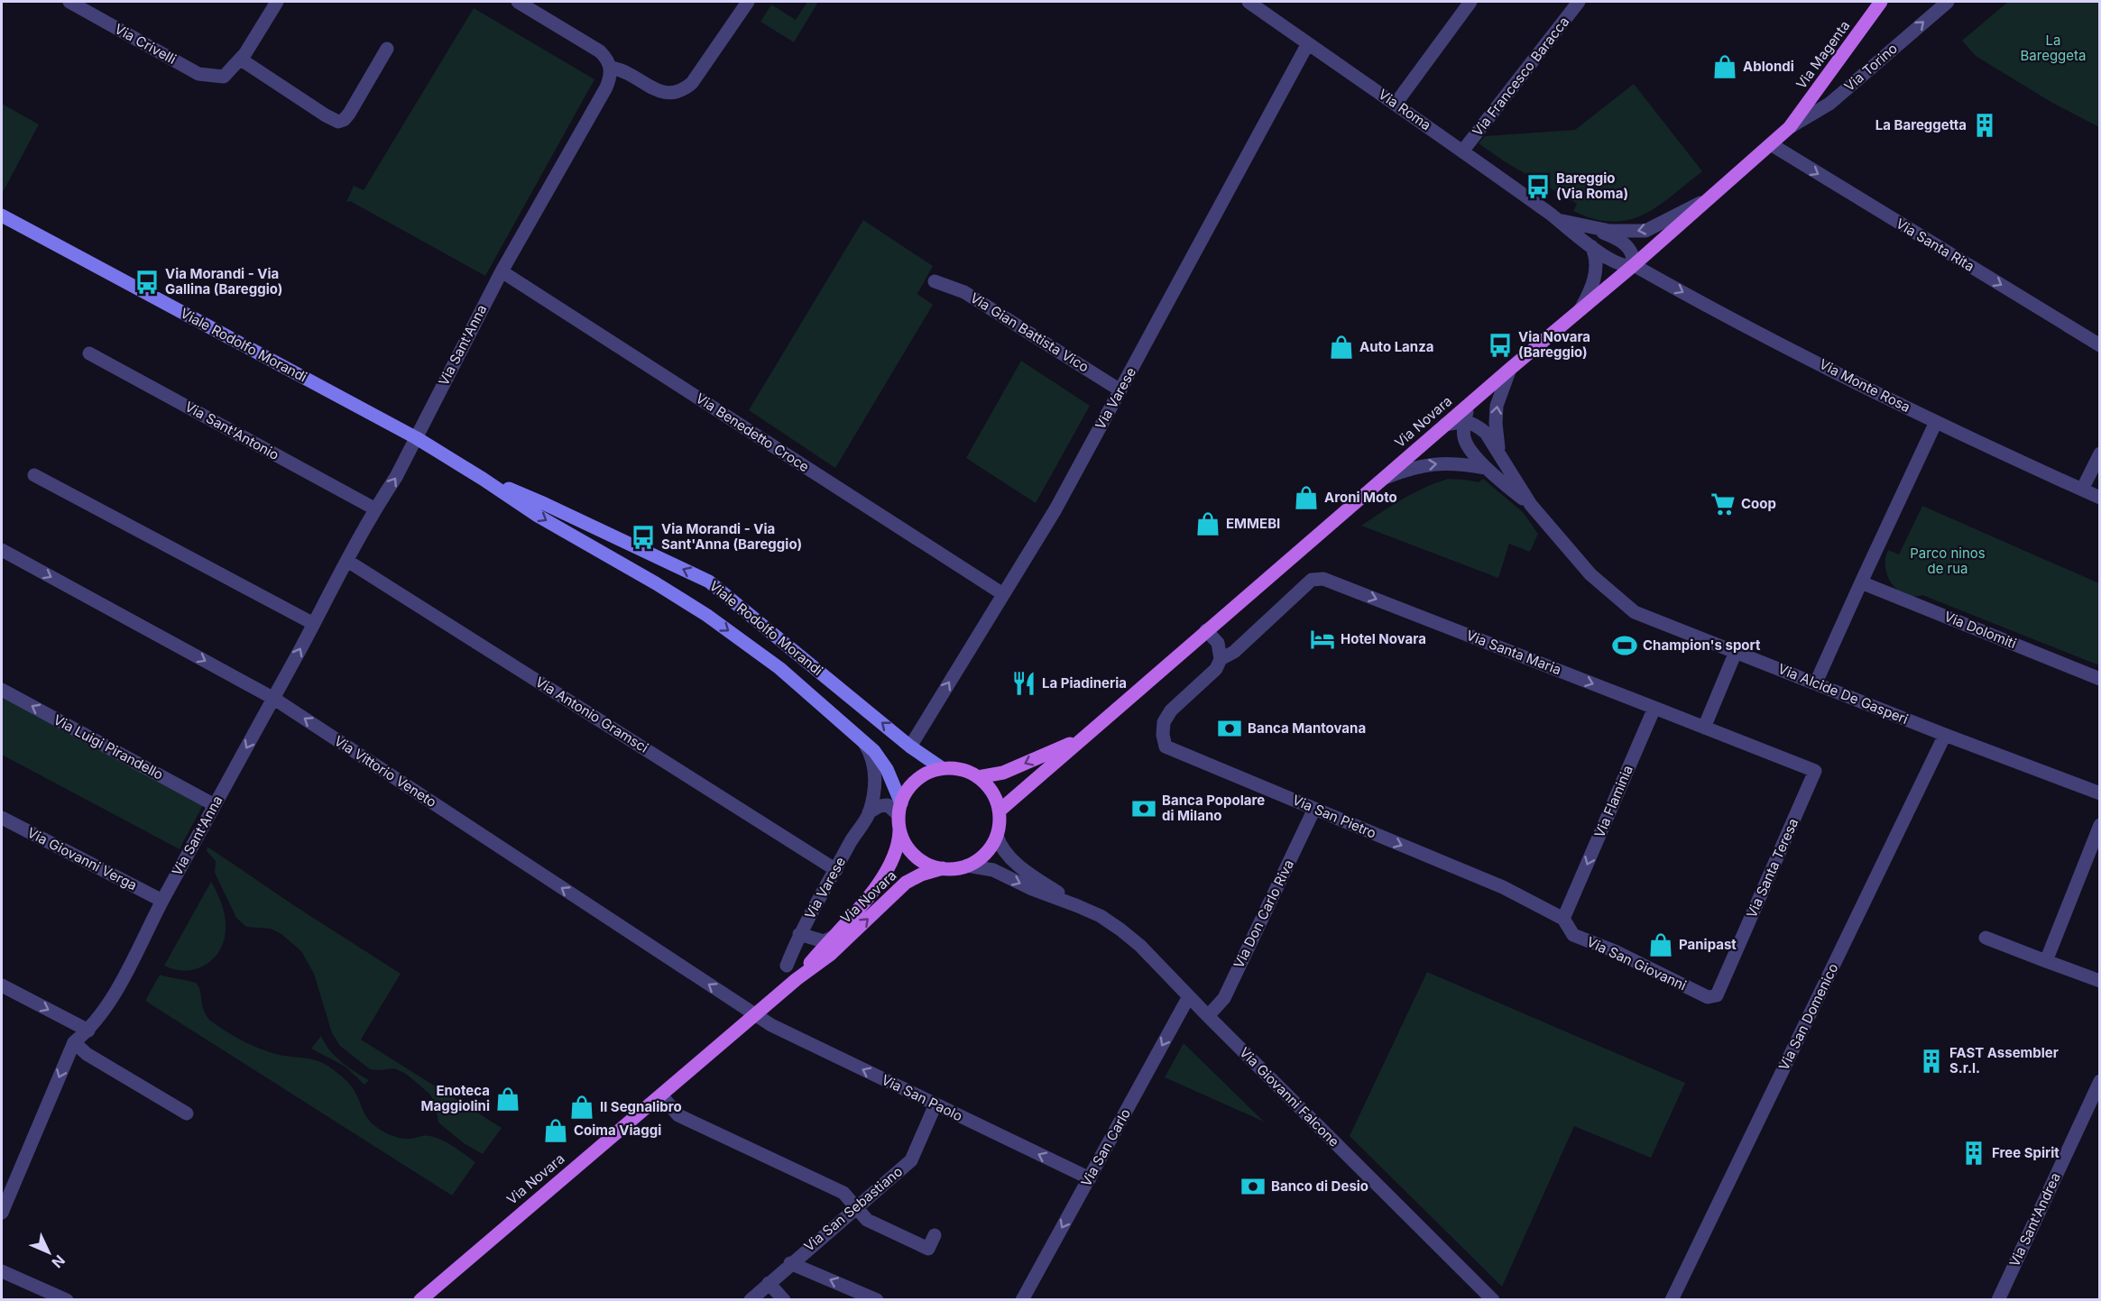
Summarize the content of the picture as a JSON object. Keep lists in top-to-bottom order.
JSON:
{
  "streets": {
    "main road": ["Via Magenta", "Via Novara"],
    "street": [
      "Via Crivelli",
      "Via Torino",
      "Via Francesco Baracca",
      "Via Roma",
      "Via Santa Rita",
      "Via Gian Battista Vico",
      "Viale Rodolfo Morandi",
      "Via Sant'Anna",
      "Via Monte Rosa",
      "Via Varese",
      "Via Sant'Antonio",
      "Via Benedetto Croce",
      "Via Dolomiti",
      "Via Santa Maria",
      "Via Alcide De Gasperi",
      "Via Antonio Gramsci",
      "Via Luigi Pirandello",
      "Via Vittorio Veneto",
      "Via Flaminia",
      "Via San Pietro",
      "Via Giovanni Verga",
      "Via Santa Teresa",
      "Via Don Carlo Riva",
      "Via San Giovanni",
      "Via San Domenico",
      "Via Giovanni Falcone",
      "Via San Paolo",
      "Via San Carlo",
      "Via San Sebastiano",
      "Via Sant'Andrea"
    ]
  },
  "crossings": [
    ["Via Magenta", "Via Torino"],
    ["Via Magenta", "Via Novara"],
    ["Via Torino", "Via Novara"],
    ["Via Francesco Baracca", "Via Roma"],
    ["Via Roma", "Via Monte Rosa"],
    ["Via Roma", "Via Varese"],
    ["Via Santa Rita", "Via Novara"],
    ["Via Gian Battista Vico", "Via Varese"],
    ["Viale Rodolfo Morandi", "Via Sant'Anna"],
    ["Viale Rodolfo Morandi", "Via Varese"],
    ["Viale Rodolfo Morandi", "Via Novara"],
    ["Viale Rodolfo Morandi", "Via Giovanni Falcone"],
    ["Via Sant'Anna", "Via Sant'Antonio"],
    ["Via Sant'Anna", "Via Benedetto Croce"],
    ["Via Sant'Anna", "Via Antonio Gramsci"],
    ["Via Sant'Anna", "Via Luigi Pirandello"],
    ["Via Sant'Anna", "Via Vittorio Veneto"],
    ["Via Sant'Anna", "Via Giovanni Verga"],
    ["Via Monte Rosa", "Via Novara"],
    ["Via Varese", "Via Benedetto Croce"],
    ["Via Varese", "Via Antonio Gramsci"],
    ["Via Novara", "Via Alcide De Gasperi"],
    ["Via Novara", "Via Vittorio Veneto"],
    ["Via Novara", "Via Giovanni Falcone"],
    ["Via Novara", "Via San Paolo"],
    ["Via Santa Maria", "Via Flaminia"],
    ["Via Santa Maria", "Via San Pietro"],
    ["Via Santa Maria", "Via Santa Teresa"],
    ["Via Alcide De Gasperi", "Via San Domenico"],
    ["Via Vittorio Veneto", "Via San Paolo"],
    ["Via Flaminia", "Via San Pietro"],
    ["Via Flaminia", "Via San Giovanni"],
    ["Via San Pietro", "Via Don Carlo Riva"],
    ["Via San Pietro", "Via San Giovanni"],
    ["Via Santa Teresa", "Via San Giovanni"],
    ["Via Don Carlo Riva", "Via Giovanni Falcone"],
    ["Via Giovanni Falcone", "Via San Carlo"],
    ["Via San Paolo", "Via San Carlo"],
    ["Via San Paolo", "Via San Sebastiano"]
  ],
  "one_way": [
    "Via Torino",
    "Via Santa Rita",
    "Via Monte Rosa",
    "Via Santa Maria",
    "Via Luigi Pirandello",
    "Via Flaminia",
    "Via San Pietro",
    "Via San Carlo"
  ],
  "parks": ["La Bareggeta", "Parco ninos de rua"],
  "places": {
    "shop": [
      "Ablondi",
      "Auto Lanza",
      "Aroni Moto",
      "EMMEBI",
      "Panipast",
      "Enoteca Maggiolini",
      "Il Segnalibro",
      "Coima Viaggi"
    ],
    "building": ["La Bareggetta", "FAST Assembler S.r.l.", "Free Spirit"],
    "bus stop": [
      "Bareggio (Via Roma)",
      "Via Morandi - Via Gallina (Bareggio)",
      "Via Novara (Bareggio)",
      "Via Morandi - Via Sant'Anna (Bareggio)"
    ],
    "supermarket": ["Coop"],
    "hotel": ["Hotel Novara"],
    "sports": ["Champion's sport"],
    "restaurant": ["La Piadineria"],
    "bank": ["Banca Mantovana", "Banca Popolare di Milano", "Banco di Desio"]
  },
  "north": "bottom right"
}
